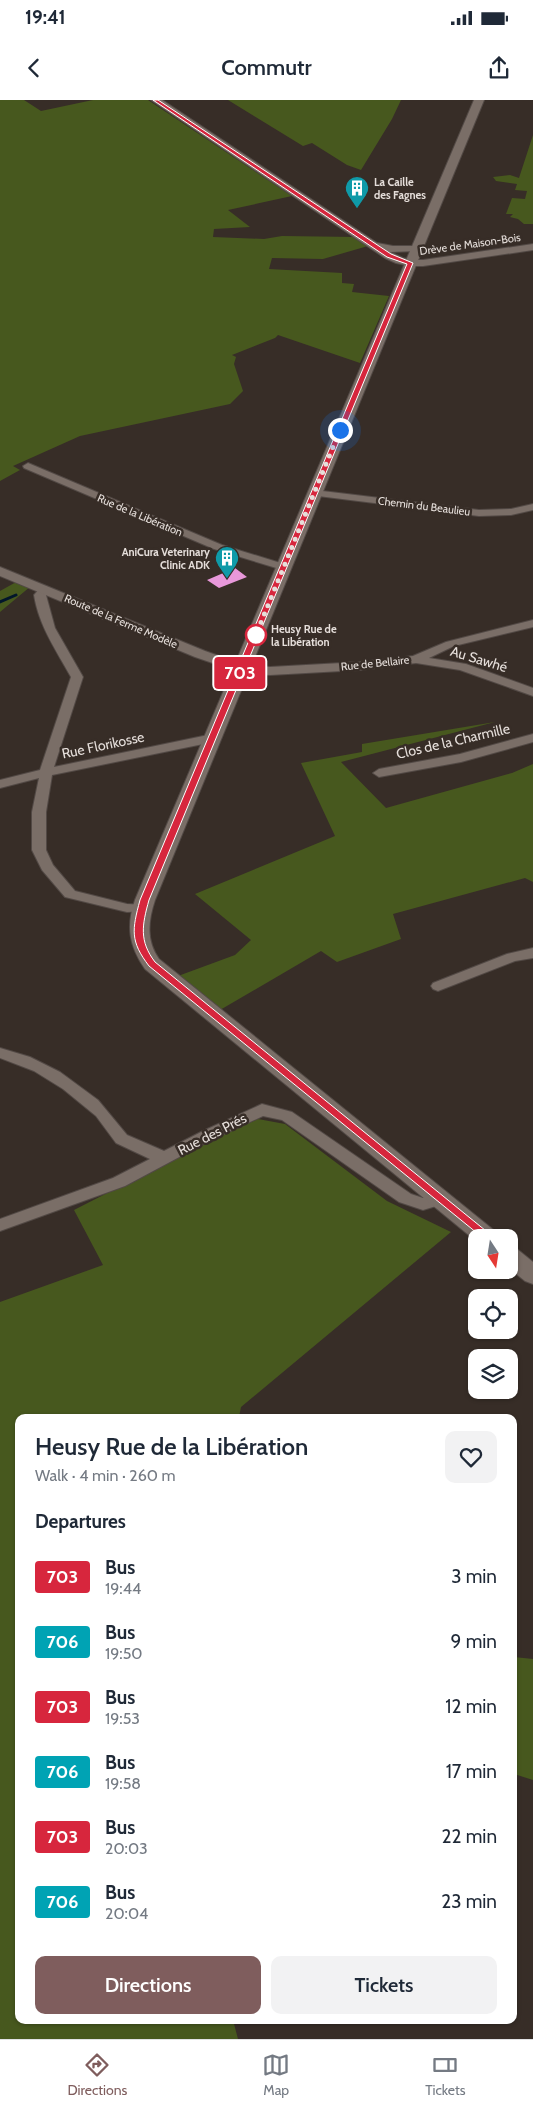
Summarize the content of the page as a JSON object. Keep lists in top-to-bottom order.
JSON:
{
  "streets": {
    "street": [
      "Drève de Maison-Bois",
      "Chemin du Beaulieu",
      "Rue de la Libération",
      "Route de la Ferme Modèle",
      "Au Sawhé",
      "Rue de Bellaire",
      "Clos de la Charmille",
      "Rue Florikosse",
      "Rue des Prés"
    ]
  },
  "crossings": [
    ["Route de la Ferme Modèle", "Rue de Bellaire"],
    ["Au Sawhé", "Rue de Bellaire"]
  ],
  "places": {
    "building": ["La Caille des Fagnes", "AniCura Veterinary Clinic ADK"],
    "other": ["Heusy Rue de la Libération"]
  },
  "lines": ["bus line 703"],
  "north": "bottom",
  "page": {
    "status": "19:41",
    "header": "Commutr",
    "on_map": "703",
    "heading": [
      ["Heusy Rue de la Libération", "Walk · 4 min · 260 m"],
      "Departures"
    ],
    "list": [
      {
        "mark": "703",
        "name": "Bus",
        "note": "19:44",
        "value": "3 min"
      },
      {
        "mark": "706",
        "name": "Bus",
        "note": "19:50",
        "value": "9 min"
      },
      {
        "mark": "703",
        "name": "Bus",
        "note": "19:53",
        "value": "12 min"
      },
      {
        "mark": "706",
        "name": "Bus",
        "note": "19:58",
        "value": "17 min"
      },
      {
        "mark": "703",
        "name": "Bus",
        "note": "20:03",
        "value": "22 min"
      },
      {
        "mark": "706",
        "name": "Bus",
        "note": "20:04",
        "value": "23 min"
      }
    ],
    "buttons": ["Directions", "Tickets"],
    "tabs": ["Directions", "Map", "Tickets"]
  }
}
